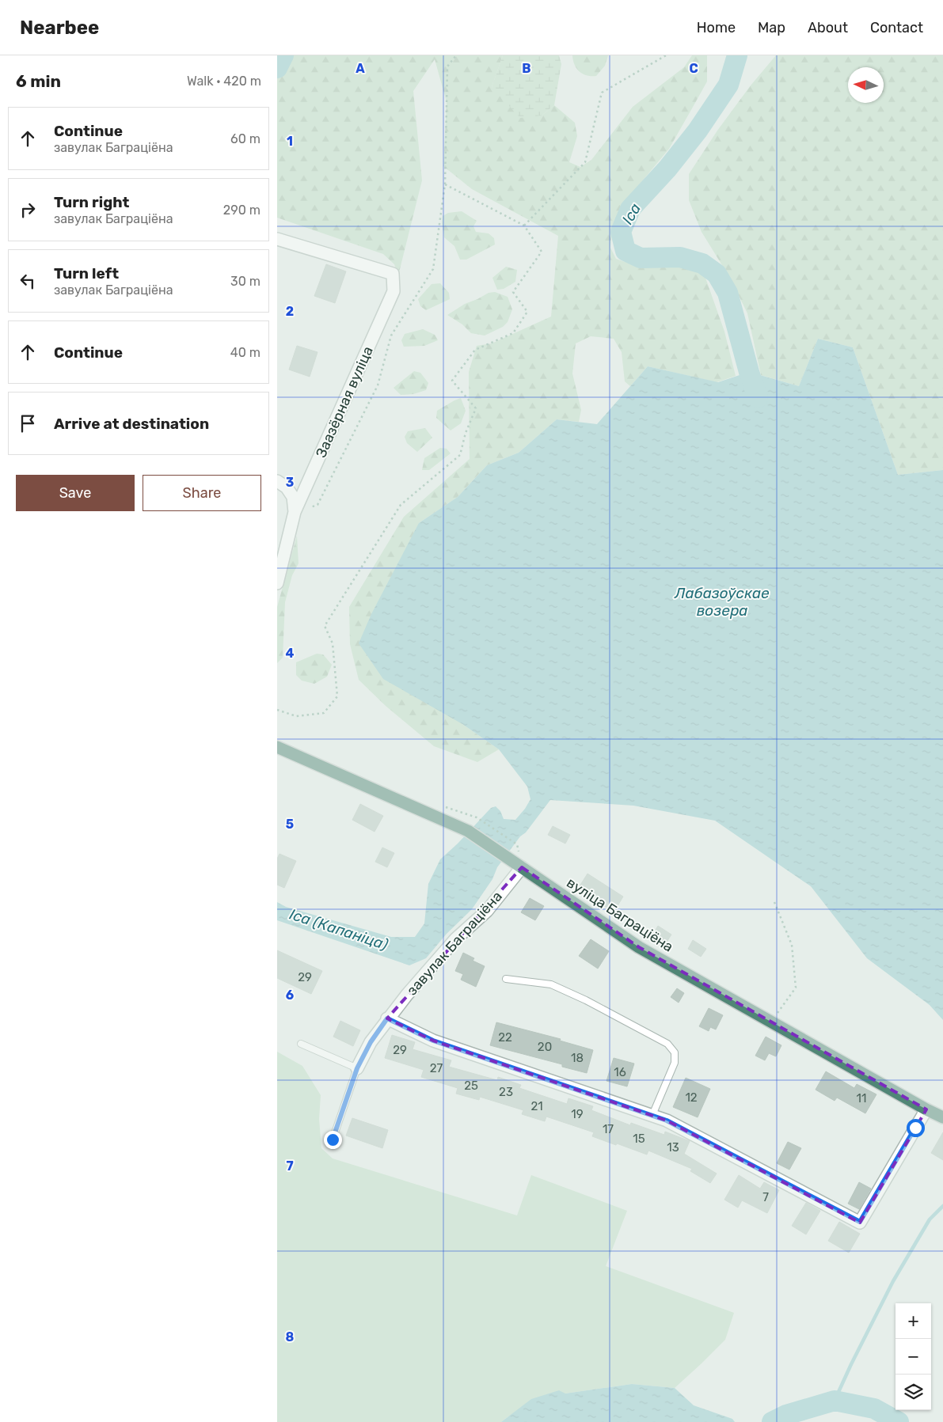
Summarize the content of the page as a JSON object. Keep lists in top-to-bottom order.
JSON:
{
  "streets": {
    "highway": ["вуліца Баграціёна"],
    "street": ["Заазёрная вуліца", "завулак Баграціёна"]
  },
  "crossings": [
    ["вуліца Баграціёна", "завулак Баграціёна"]
  ],
  "water": ["Іса", "Лабазоўскае возера", "Іса (Капаніца)"],
  "house_numbers": [
    "29",
    "22",
    "20",
    "29",
    "18",
    "27",
    "16",
    "25",
    "23",
    "12",
    "11",
    "21",
    "19",
    "17",
    "15",
    "13",
    "7"
  ],
  "north": "left",
  "page": {
    "header": "Nearbee",
    "nav": [
      "Home",
      "Map",
      "About",
      "Contact"
    ],
    "heading": ["6 min", "Walk · 420 m"],
    "list": [
      ["Continue", "завулак Баграціёна", "60 m"],
      ["Turn right", "завулак Баграціёна", "290 m"],
      ["Turn left", "завулак Баграціёна", "30 m"],
      ["Continue", "40 m"],
      "Arrive at destination"
    ],
    "buttons": ["Save", "Share"],
    "map_buttons": ["+", "−"]
  },
  "grid": {
    "columns": ["A", "B", "C"],
    "rows": [
      "1",
      "2",
      "3",
      "4",
      "5",
      "6",
      "7",
      "8"
    ]
  }
}
